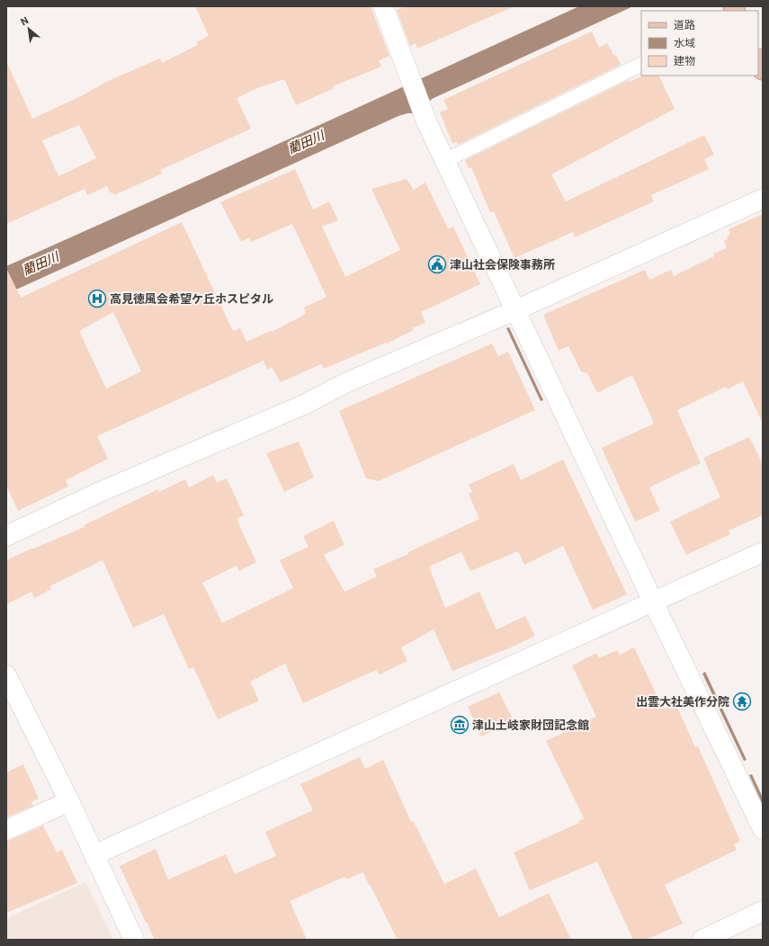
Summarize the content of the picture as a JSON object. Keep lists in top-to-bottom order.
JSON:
{
  "water": ["藺田川"],
  "places": {
    "public building": ["津山社会保険事務所"],
    "hospital": ["高見徳風会希望ケ丘ホスピタル"],
    "temple": ["出雲大社美作分院"],
    "museum": ["津山土岐家財団記念館"]
  },
  "legend": ["道路", "水域", "建物"],
  "north": "top left"
}
